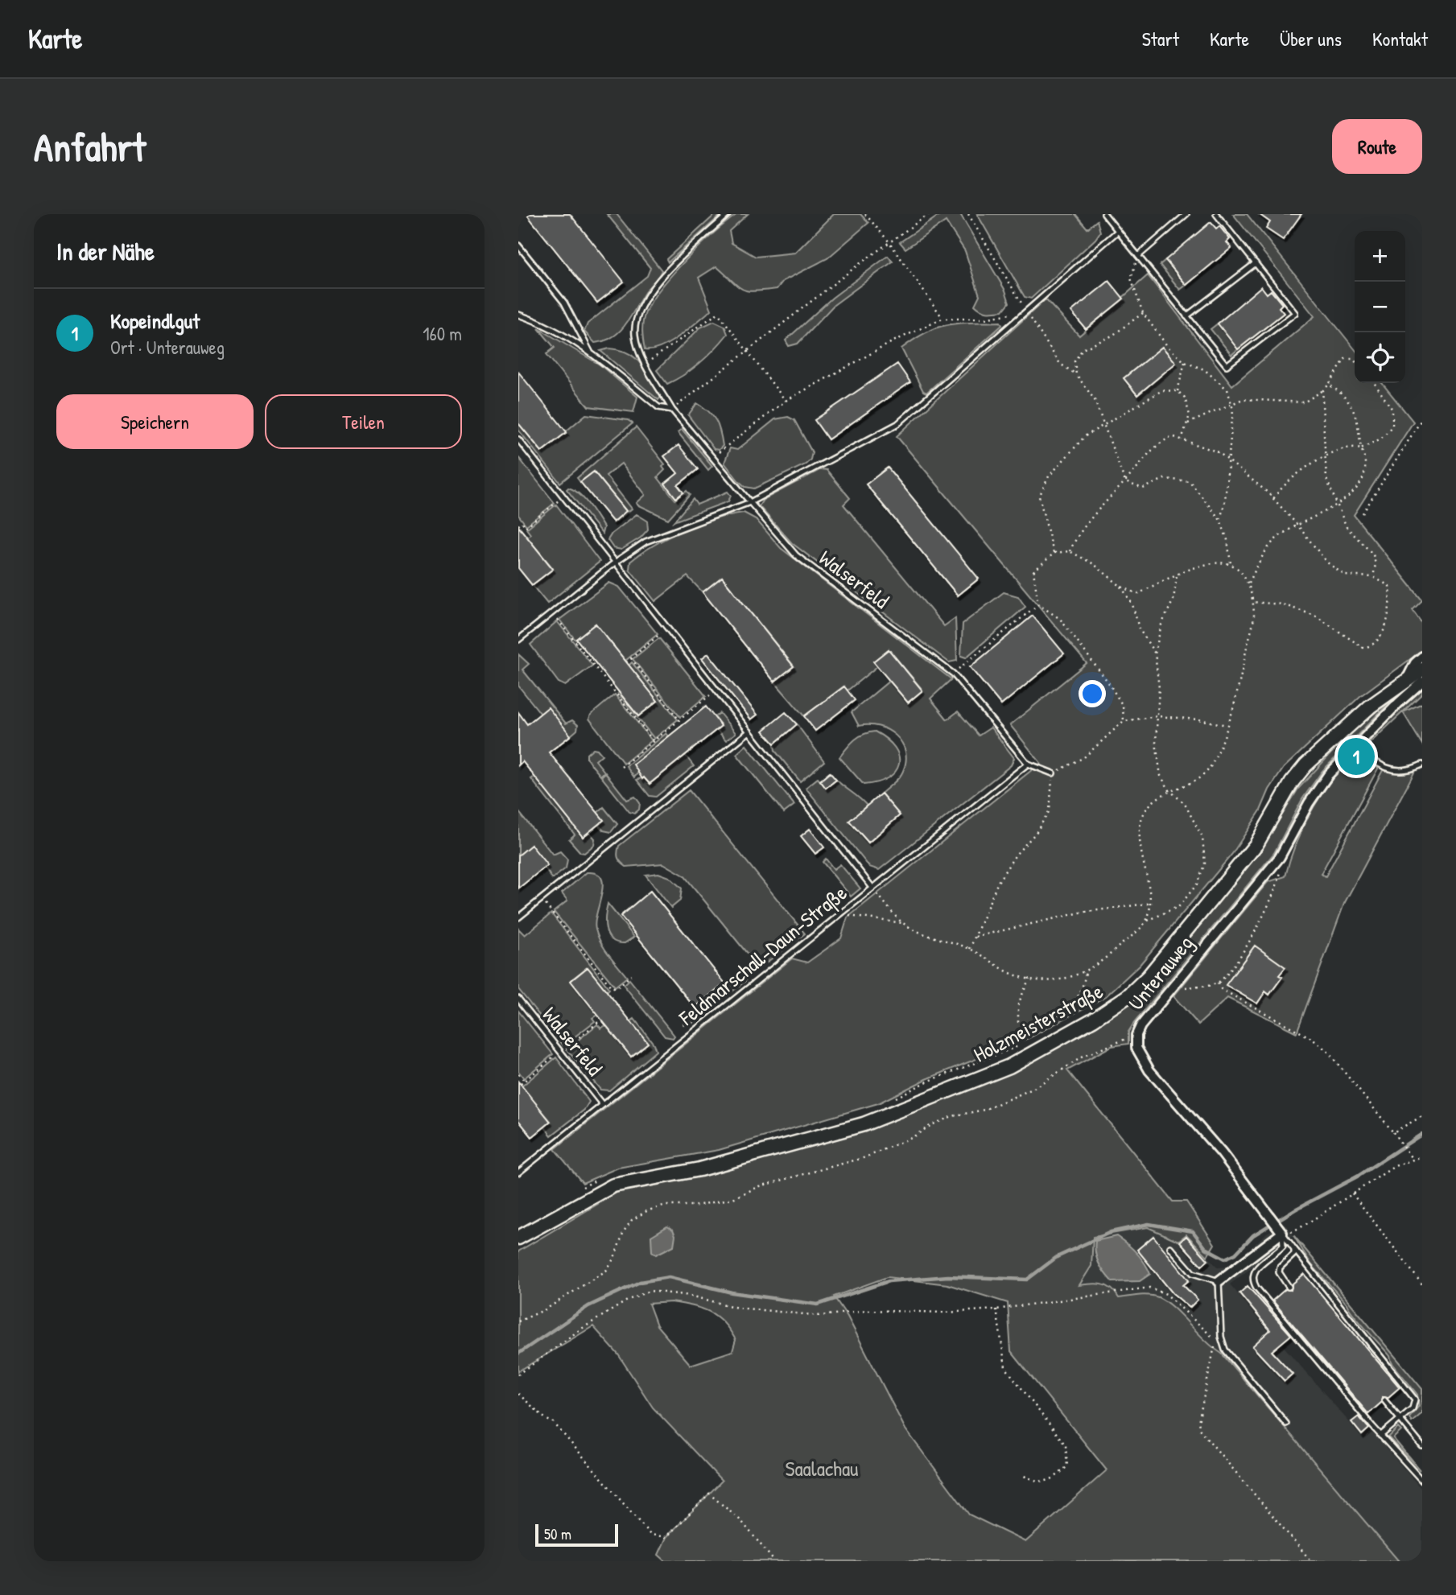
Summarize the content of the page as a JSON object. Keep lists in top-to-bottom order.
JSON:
{
  "streets": {
    "street": ["Unterauweg", "Holzmeisterstraße"],
    "lane": ["Walserfeld", "Feldmarschall-Daun-Straße"]
  },
  "crossings": [
    ["Walserfeld", "Feldmarschall-Daun-Straße"]
  ],
  "parks": ["Saalachau"],
  "scale_bar": "50 m",
  "page": {
    "header": "Karte",
    "nav": [
      "Start",
      "Karte",
      "Über uns",
      "Kontakt"
    ],
    "buttons": [
      "Route",
      ["Speichern", "Teilen"]
    ],
    "title": "Anfahrt",
    "heading": "In der Nähe",
    "map_buttons": ["+", "−"],
    "list": [
      {
        "mark": "1",
        "name": "Kopeindlgut",
        "note": "Ort · Unterauweg",
        "value": "160 m"
      }
    ],
    "pins": "1",
    "scale": "50 m"
  }
}
